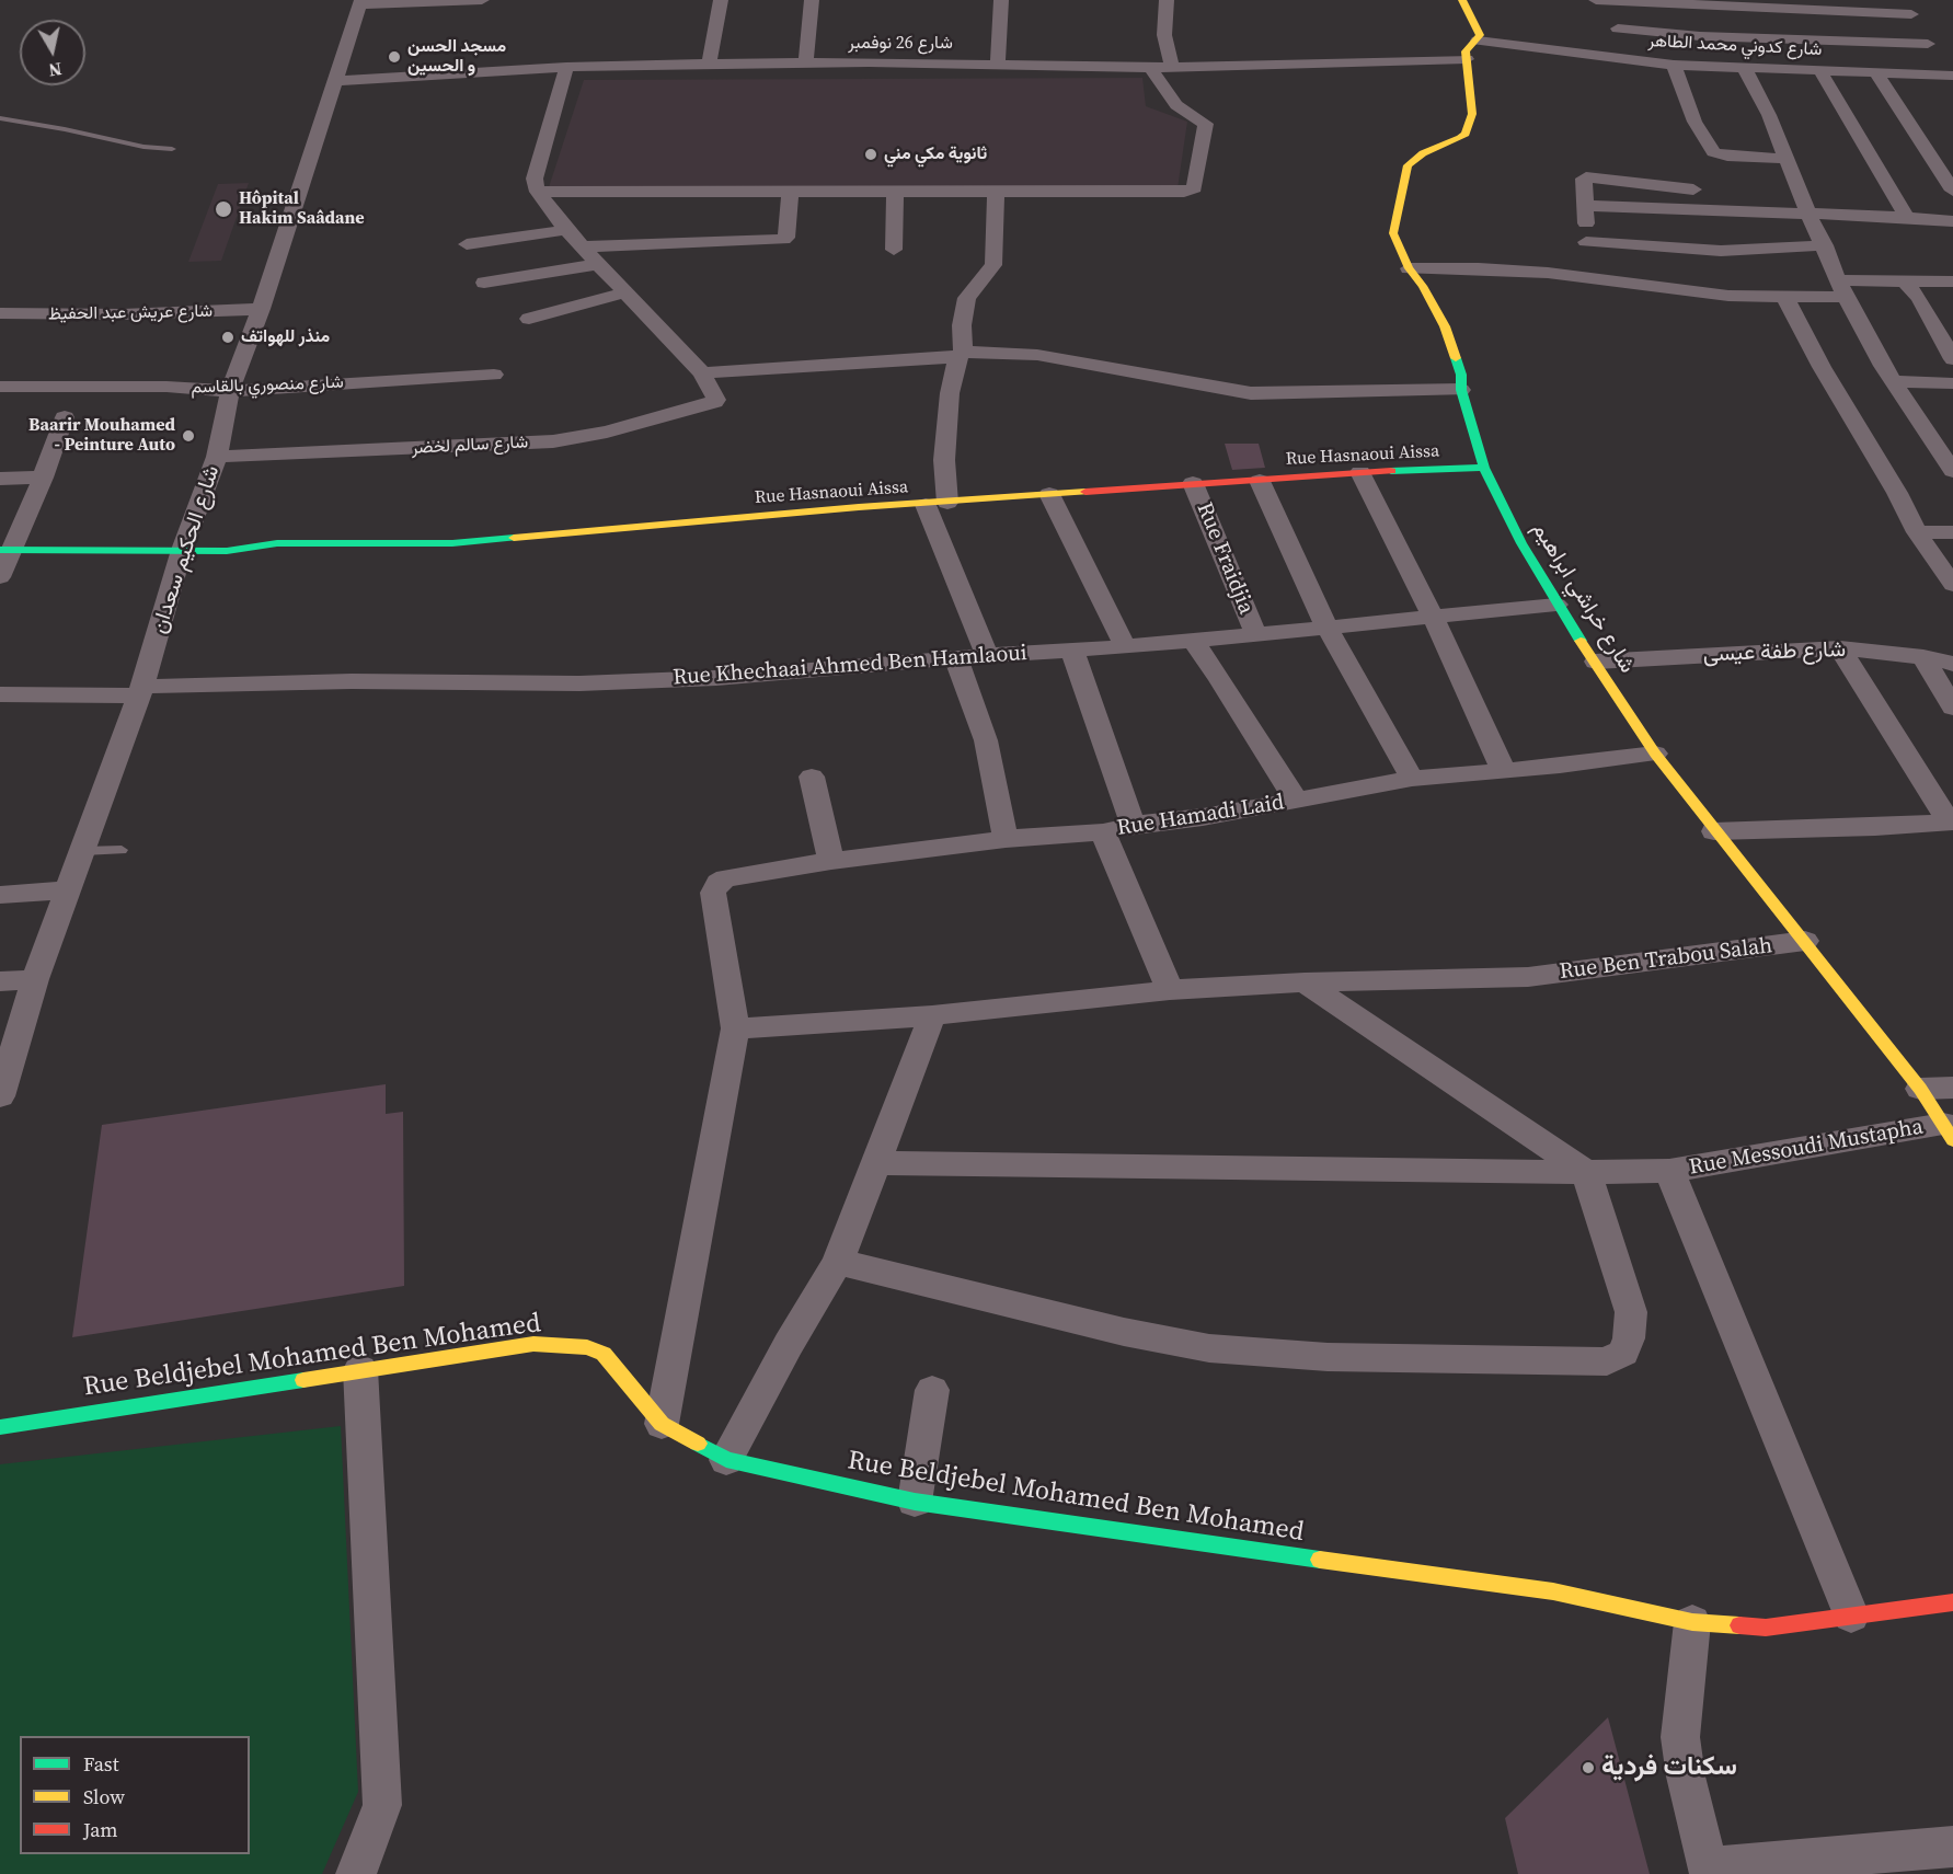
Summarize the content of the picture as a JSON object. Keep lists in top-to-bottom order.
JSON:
{
  "streets": {
    "street": [
      "شارع 26 نوفمبر",
      "شارع كدوني محمد الطاهر",
      "شارع عريش عبد الحفيظ",
      "شارع منصوري بالقاسم",
      "شارع سالم لخضر",
      "Rue Hasnaoui Aissa",
      "شارع الحكيم سعدان",
      "Rue Fraidjia",
      "شارع خراشي ابراهيم",
      "شارع طفة عيسى",
      "Rue Khechaai Ahmed Ben Hamlaoui",
      "Rue Hamadi Laid",
      "Rue Ben Trabou Salah",
      "Rue Messoudi Mustapha",
      "Rue Beldjebel Mohamed Ben Mohamed"
    ]
  },
  "crossings": [
    ["شارع 26 نوفمبر", "شارع الحكيم سعدان"],
    ["شارع 26 نوفمبر", "شارع خراشي ابراهيم"],
    ["شارع عريش عبد الحفيظ", "شارع الحكيم سعدان"],
    ["شارع منصوري بالقاسم", "شارع الحكيم سعدان"],
    ["شارع سالم لخضر", "شارع الحكيم سعدان"],
    ["Rue Hasnaoui Aissa", "شارع الحكيم سعدان"],
    ["Rue Hasnaoui Aissa", "Rue Fraidjia"],
    ["Rue Hasnaoui Aissa", "شارع خراشي ابراهيم"],
    ["شارع الحكيم سعدان", "Rue Khechaai Ahmed Ben Hamlaoui"],
    ["Rue Fraidjia", "Rue Khechaai Ahmed Ben Hamlaoui"],
    ["شارع خراشي ابراهيم", "شارع طفة عيسى"],
    ["شارع خراشي ابراهيم", "Rue Khechaai Ahmed Ben Hamlaoui"],
    ["شارع خراشي ابراهيم", "Rue Hamadi Laid"],
    ["شارع خراشي ابراهيم", "Rue Ben Trabou Salah"],
    ["شارع خراشي ابراهيم", "Rue Messoudi Mustapha"],
    ["Rue Hamadi Laid", "Rue Ben Trabou Salah"]
  ],
  "places": [
    "مسجد الحسن و الحسين",
    "ثانوية مكي مني",
    "Hôpital Hakim Saâdane",
    "منذر للهواتف",
    "Baarir Mouhamed - Peinture Auto",
    "سكنات فردية"
  ],
  "legend": ["Fast", "Slow", "Jam"],
  "north": "bottom"
}
